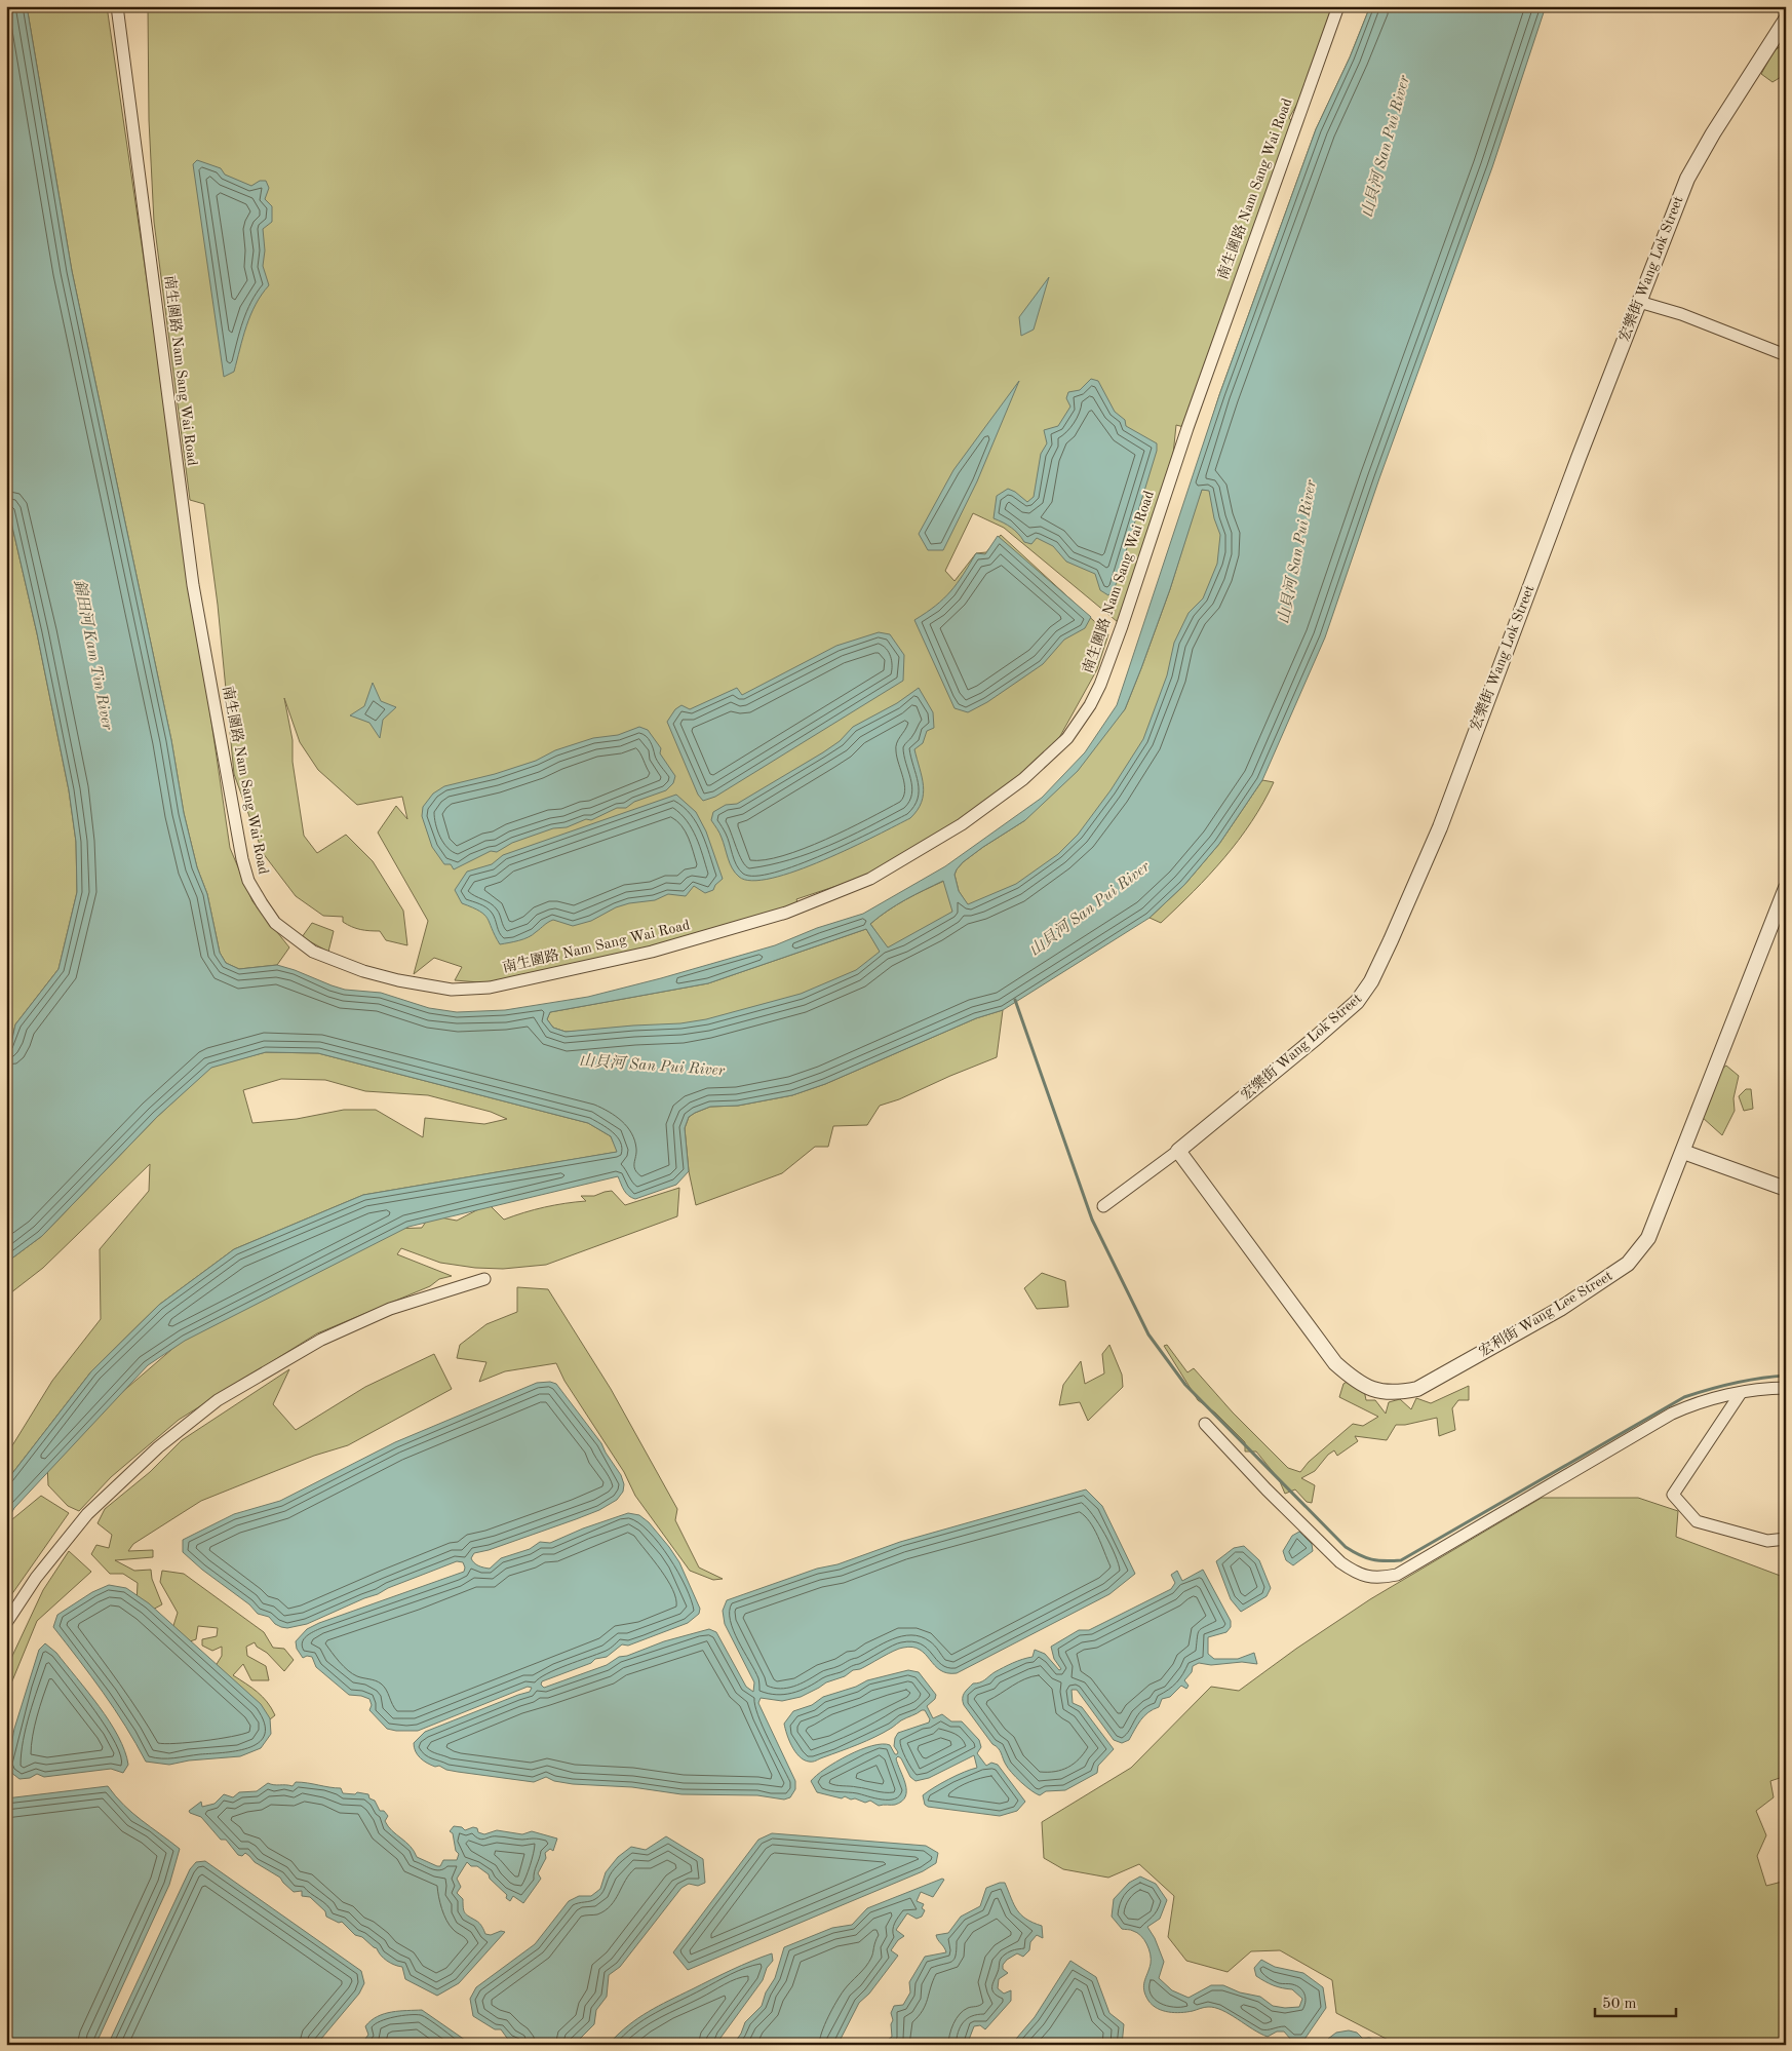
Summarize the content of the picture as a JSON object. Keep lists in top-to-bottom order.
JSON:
{
  "streets": {
    "street": ["南生圍路 Nam Sang Wai Road", "宏樂街 Wang Lok Street", "宏利街 Wang Lee Street"]
  },
  "crossings": [
    ["宏樂街 Wang Lok Street", "宏利街 Wang Lee Street"]
  ],
  "water": ["山貝河 San Pui River", "錦田河 Kam Tin River"],
  "scale_bar": "50 m"
}
